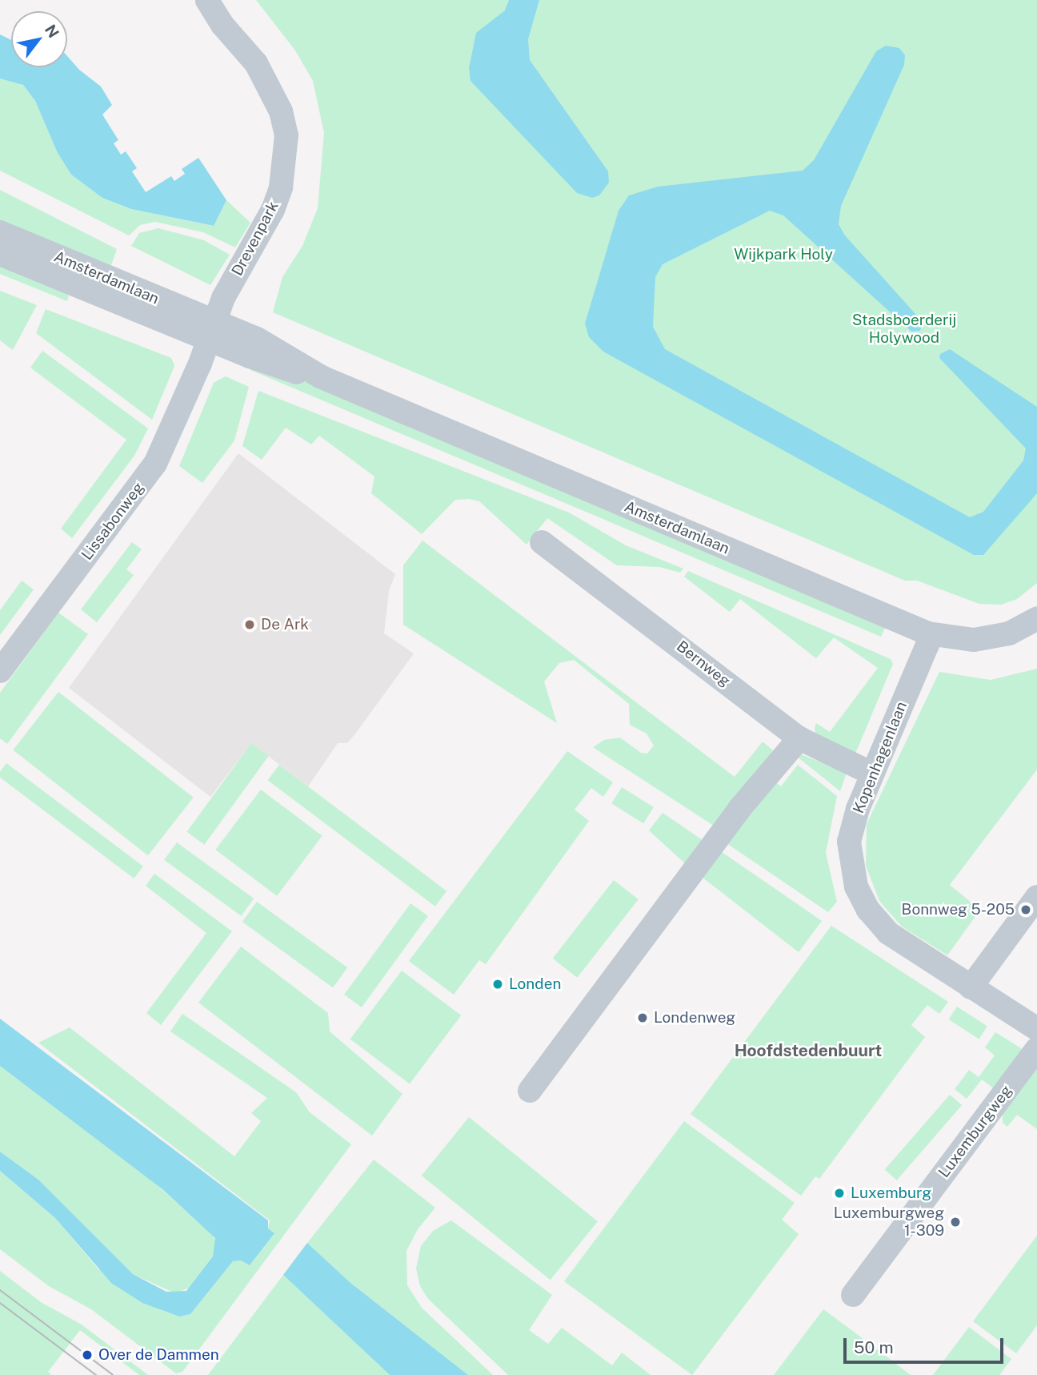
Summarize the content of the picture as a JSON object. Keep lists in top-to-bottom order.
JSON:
{
  "streets": {
    "street": [
      "Drevenpark",
      "Amsterdamlaan",
      "Lissabonweg",
      "Bernweg",
      "Kopenhagenlaan",
      "Luxemburgweg"
    ]
  },
  "crossings": [
    ["Drevenpark", "Amsterdamlaan"],
    ["Drevenpark", "Lissabonweg"],
    ["Amsterdamlaan", "Lissabonweg"],
    ["Amsterdamlaan", "Kopenhagenlaan"],
    ["Bernweg", "Kopenhagenlaan"]
  ],
  "districts": ["Hoofdstedenbuurt"],
  "parks": ["Wijkpark Holy", "Stadsboerderij Holywood"],
  "places": [
    "De Ark",
    "Bonnweg 5-205",
    "Londen",
    "Londenweg",
    "Luxemburg",
    "Luxemburgweg 1-309",
    "Over de Dammen"
  ],
  "scale_bar": "50 m",
  "north": "top right"
}
